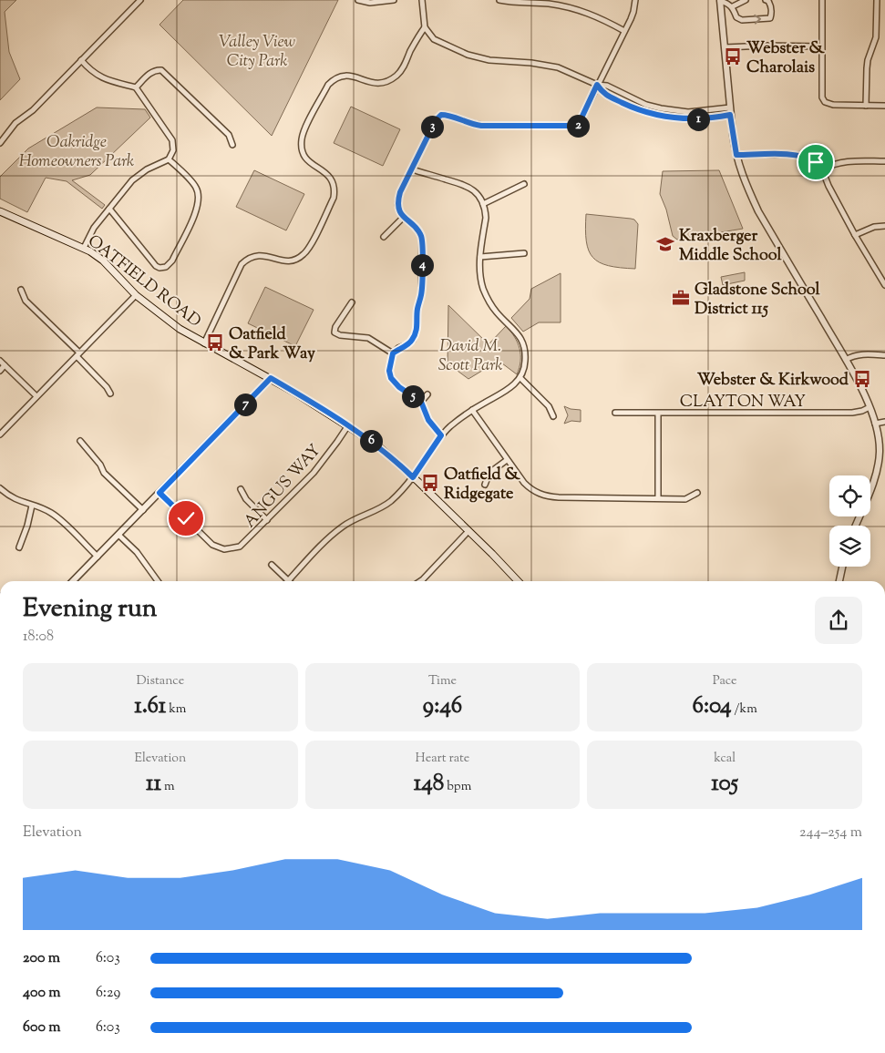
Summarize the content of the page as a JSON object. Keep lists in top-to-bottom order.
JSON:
{
  "streets": {
    "main road": ["OATFIELD ROAD"],
    "street": ["CLAYTON WAY", "ANGUS WAY"]
  },
  "crossings": [
    ["OATFIELD ROAD", "ANGUS WAY"]
  ],
  "parks": ["Valley View City Park", "Oakridge Homeowners Park", "David M. Scott Park"],
  "places": {
    "bus stop": [
      "Webster & Charolais",
      "Oatfield & Park Way",
      "Webster & Kirkwood",
      "Oatfield & Ridgegate"
    ],
    "school or university": ["Kraxberger Middle School"],
    "office": ["Gladstone School District 115"]
  },
  "page": {
    "pins": [
      "1",
      "2",
      "3",
      "4",
      "5",
      "7",
      "6"
    ],
    "heading": ["Evening run", "18:08"],
    "stats": [
      ["Distance", "1.61 km"],
      ["Time", "9:46"],
      ["Pace", "6:04 /km"],
      ["Elevation", "11 m"],
      ["Heart rate", "148 bpm"],
      ["kcal", "105"]
    ],
    "chart": ["Elevation", "244–254 m"],
    "list": [
      {
        "name": "200 m",
        "note": "6:03"
      },
      {
        "name": "400 m",
        "note": "6:29"
      },
      {
        "name": "600 m",
        "note": "6:03"
      }
    ]
  }
}
